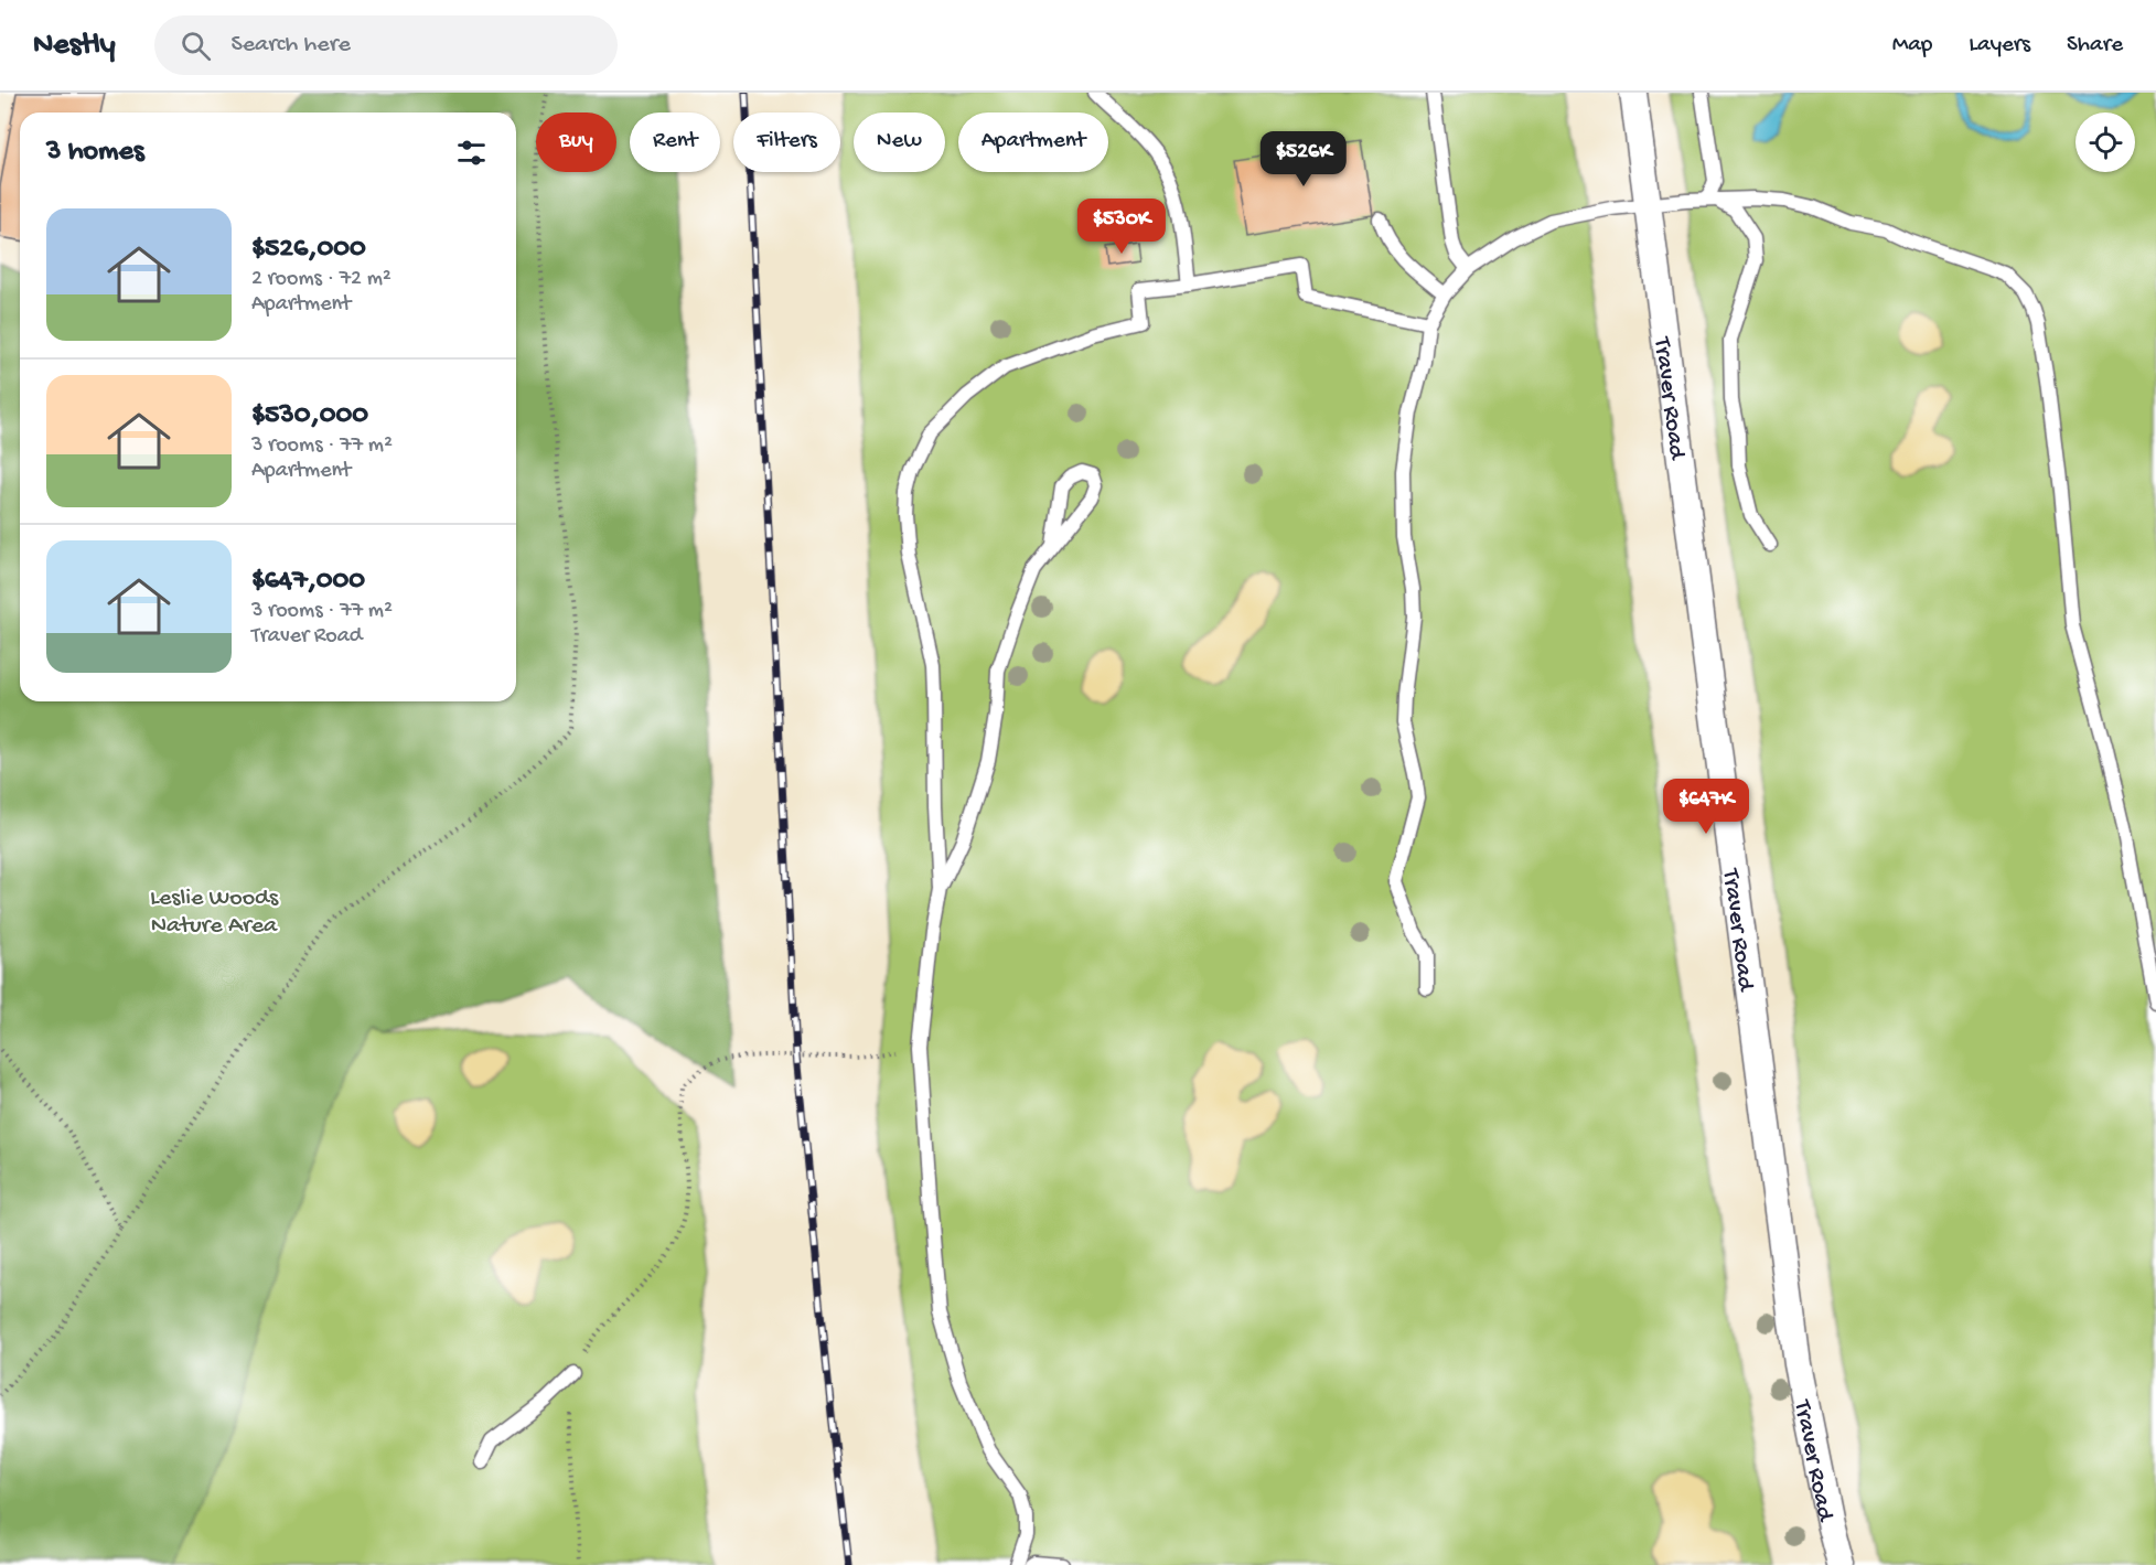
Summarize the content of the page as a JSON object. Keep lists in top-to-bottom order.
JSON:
{
  "streets": {
    "street": ["Traver Road"]
  },
  "parks": ["Leslie Woods Nature Area"],
  "page": {
    "header": "Nestly",
    "search": "Search here",
    "nav": ["Map", "Layers", "Share"],
    "chip": [
      "Buy",
      "Rent",
      "Filters",
      "New",
      "Apartment"
    ],
    "heading": "3 homes",
    "price": ["$526K", "$530K", "$647K"],
    "list": [
      {
        "name": "$526,000",
        "note": "2 rooms · 72 m² · Apartment"
      },
      {
        "name": "$530,000",
        "note": "3 rooms · 77 m² · Apartment"
      },
      {
        "name": "$647,000",
        "note": "3 rooms · 77 m² · Traver Road"
      }
    ]
  }
}
